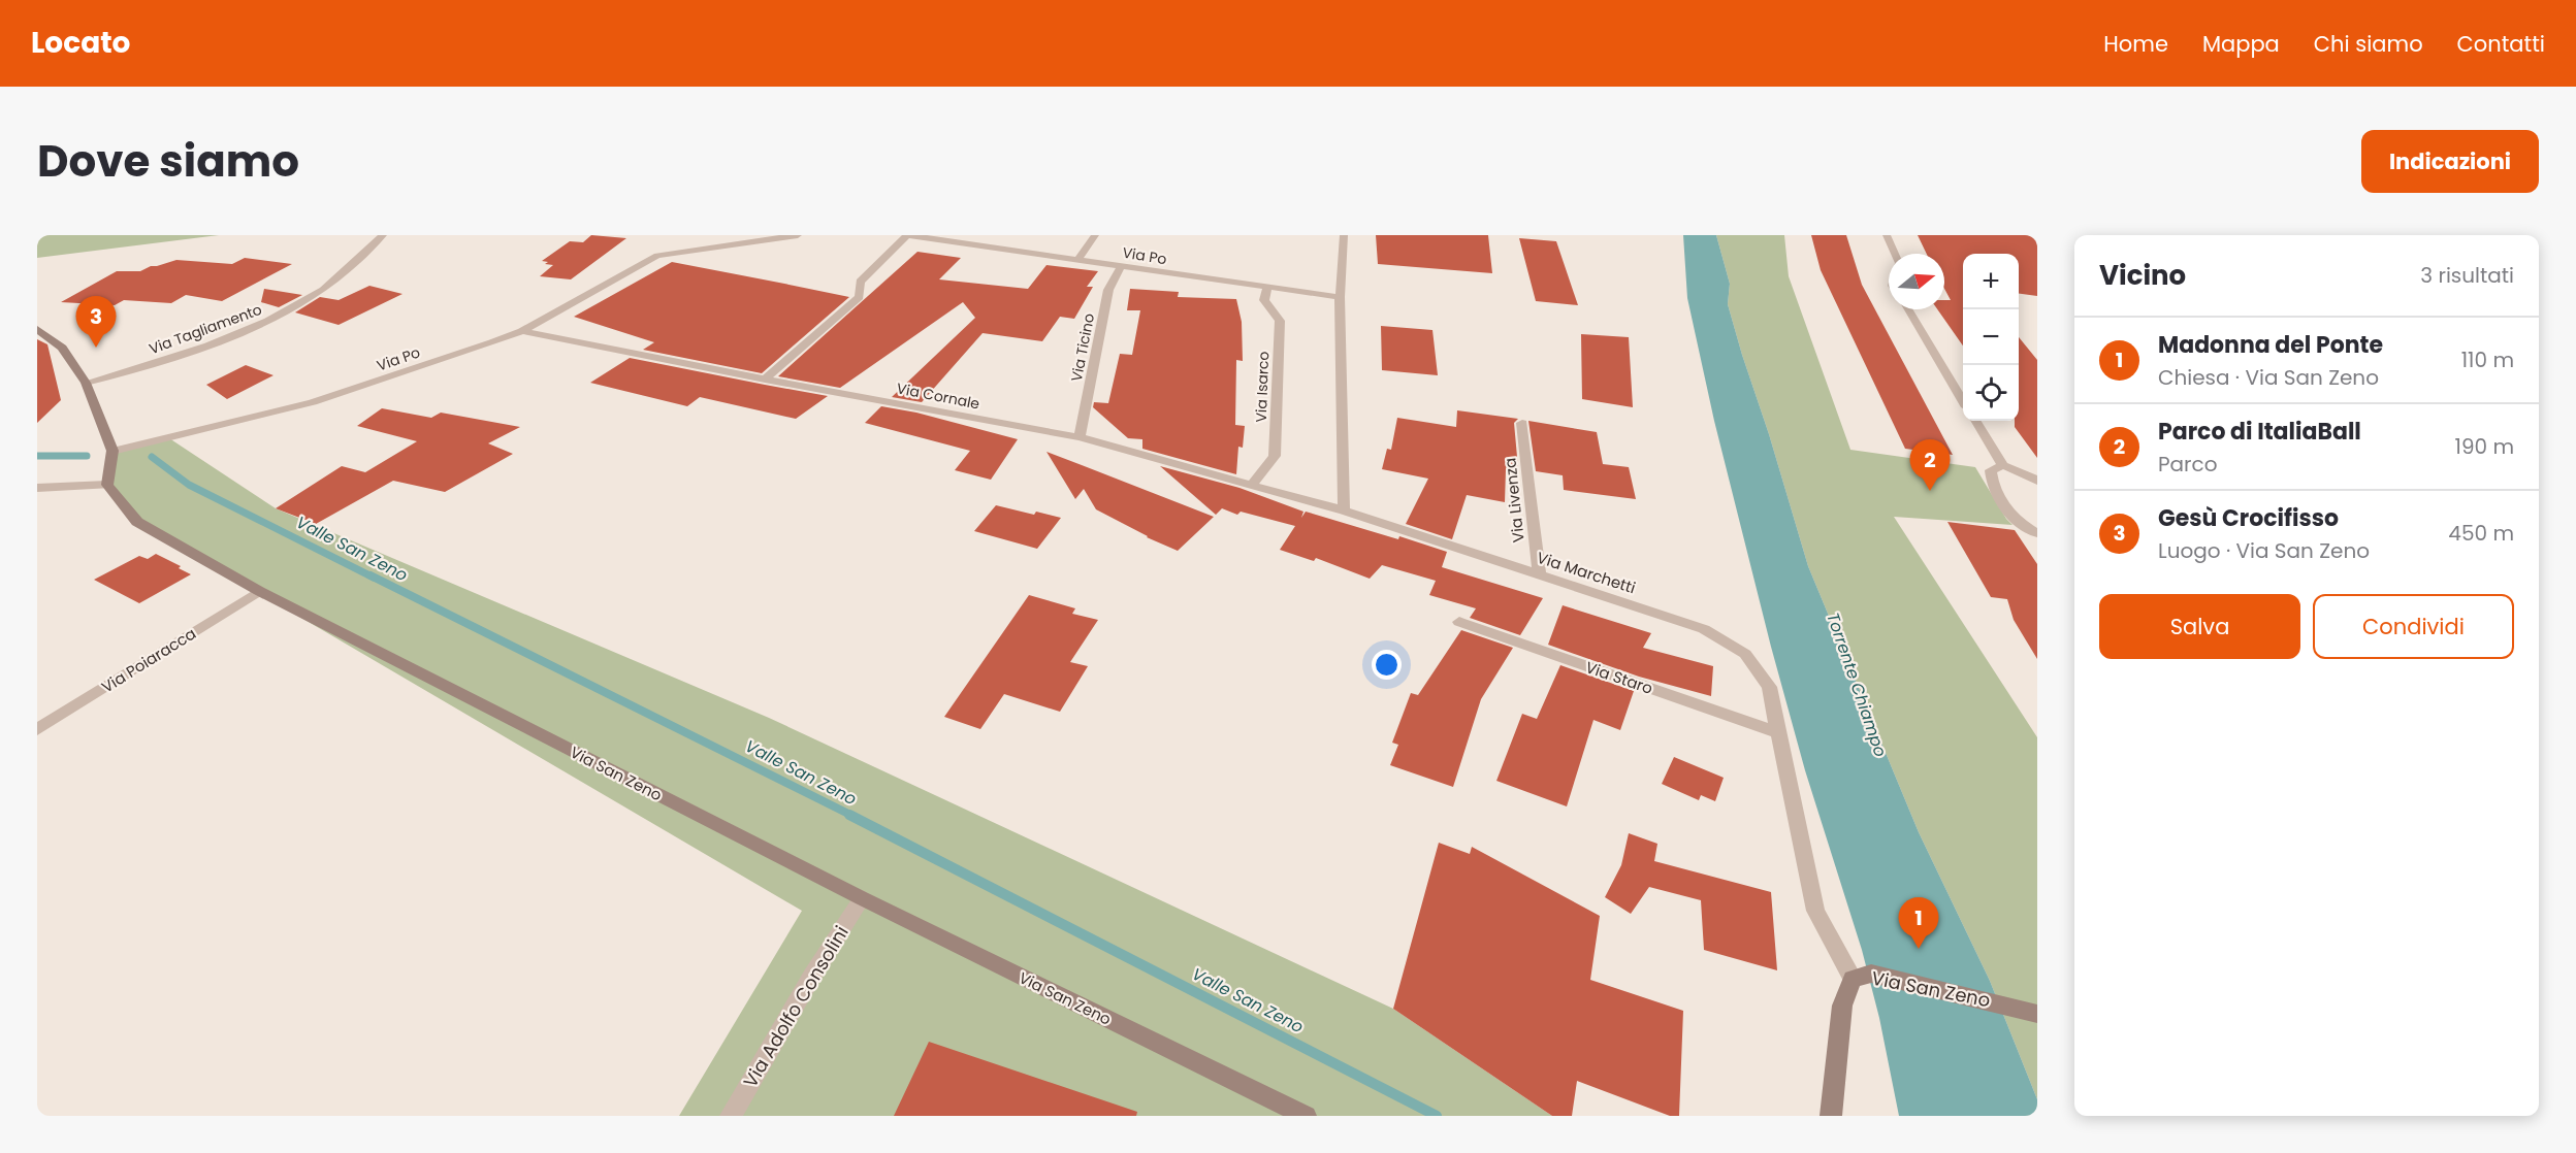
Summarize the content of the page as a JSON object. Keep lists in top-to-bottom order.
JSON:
{
  "streets": {
    "street": [
      "Via Po",
      "Via Tagliamento",
      "Via Ticino",
      "Via Isarco",
      "Via Cornale",
      "Via Livenza",
      "Via Marchetti",
      "Via Poiaracca",
      "Via Staro",
      "Via San Zeno",
      "Via Adolfo Consolini"
    ]
  },
  "crossings": [
    ["Via Po", "Via Ticino"],
    ["Via Po", "Via Isarco"],
    ["Via Po", "Via Cornale"],
    ["Via Ticino", "Via Cornale"],
    ["Via Isarco", "Via Cornale"],
    ["Via Cornale", "Via Marchetti"],
    ["Via Livenza", "Via Marchetti"],
    ["Via Marchetti", "Via Staro"],
    ["Via Marchetti", "Via San Zeno"],
    ["Via Poiaracca", "Via San Zeno"],
    ["Via San Zeno", "Via Adolfo Consolini"]
  ],
  "water": ["Valle San Zeno", "Torrente Chiampo"],
  "north": "right",
  "page": {
    "header": "Locato",
    "nav": [
      "Home",
      "Mappa",
      "Chi siamo",
      "Contatti"
    ],
    "title": "Dove siamo",
    "buttons": [
      "Indicazioni",
      ["Salva", "Condividi"]
    ],
    "heading": ["Vicino", "3 risultati"],
    "map_buttons": ["+", "−"],
    "pins": ["3", "2", "1"],
    "list": [
      {
        "mark": "1",
        "name": "Madonna del Ponte",
        "note": "Chiesa · Via San Zeno",
        "value": "110 m"
      },
      {
        "mark": "2",
        "name": "Parco di ItaliaBall",
        "note": "Parco",
        "value": "190 m"
      },
      {
        "mark": "3",
        "name": "Gesù Crocifisso",
        "note": "Luogo · Via San Zeno",
        "value": "450 m"
      }
    ]
  }
}
